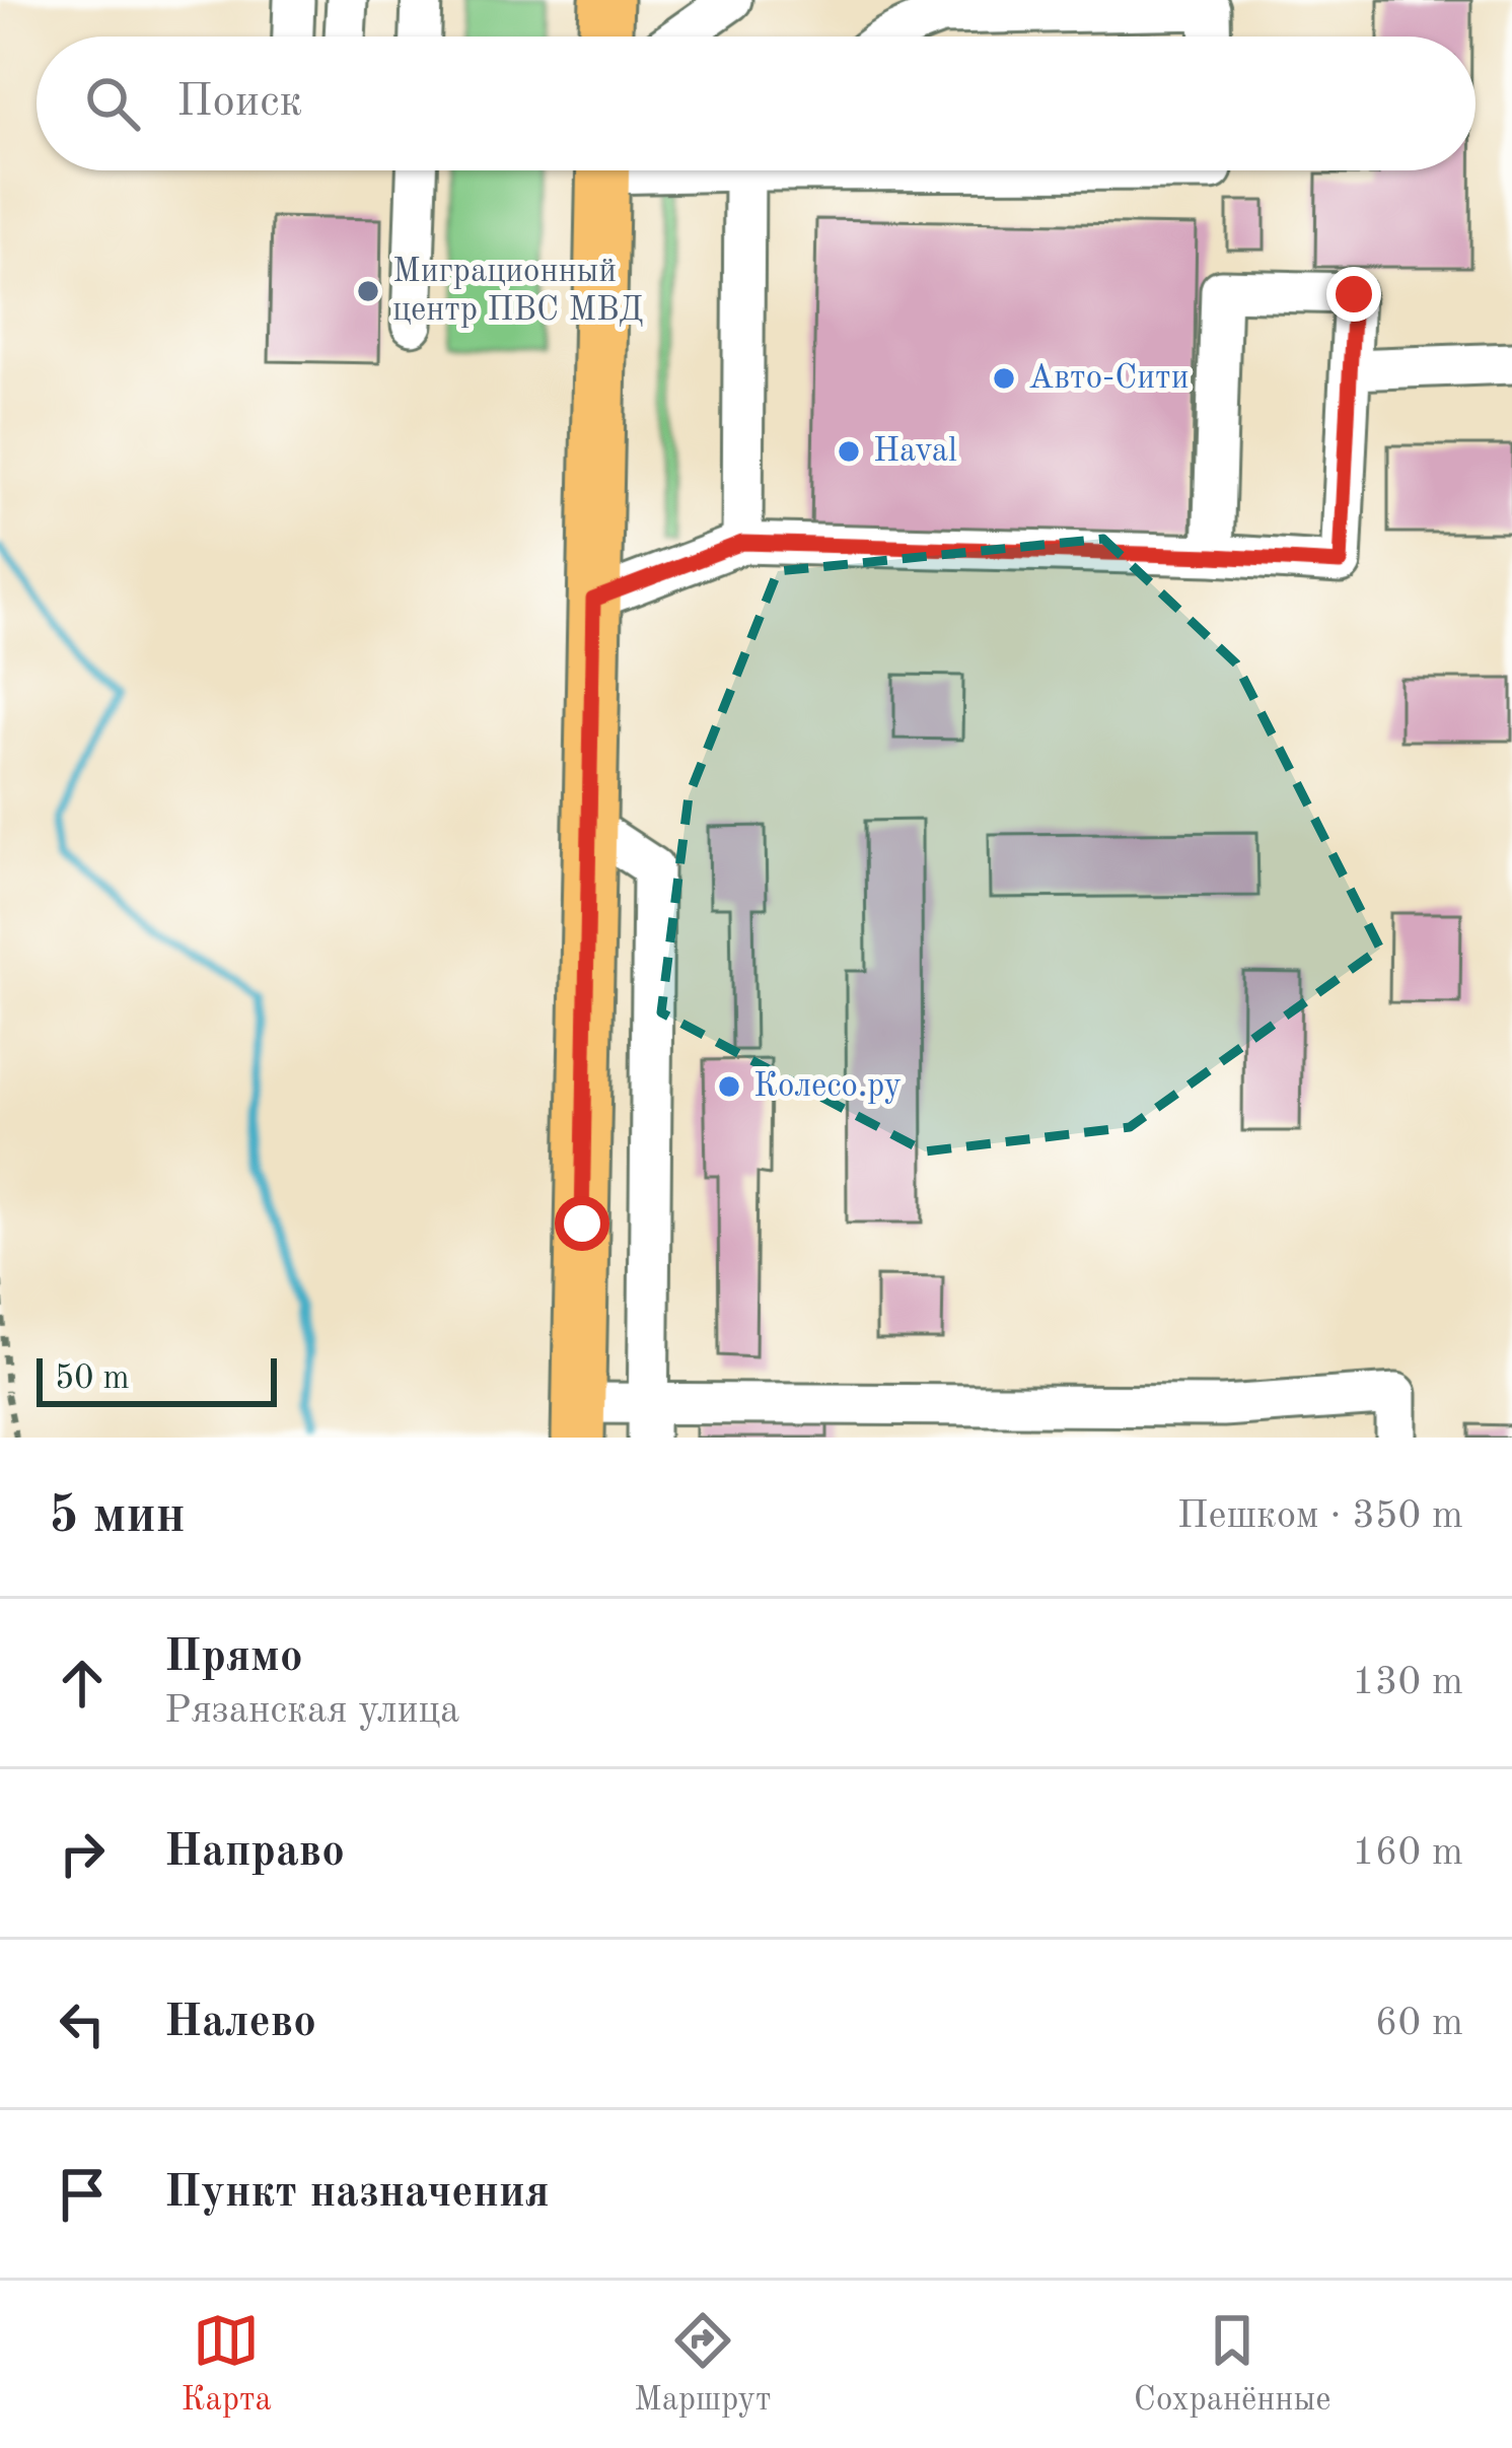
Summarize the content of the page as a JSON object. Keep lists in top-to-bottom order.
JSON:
{
  "places": [
    "Миграционный центр ПВС МВД",
    "Авто-Сити",
    "Haval",
    "Колесо.ру"
  ],
  "scale_bar": "50 m",
  "page": {
    "search": "Поиск",
    "scale": "50 m",
    "heading": ["5 мин", "Пешком · 350 m"],
    "list": [
      ["Прямо", "Рязанская улица", "130 m"],
      ["Направо", "160 m"],
      ["Налево", "60 m"],
      "Пункт назначения"
    ],
    "nav": ["Карта", "Маршрут", "Сохранённые"]
  }
}
